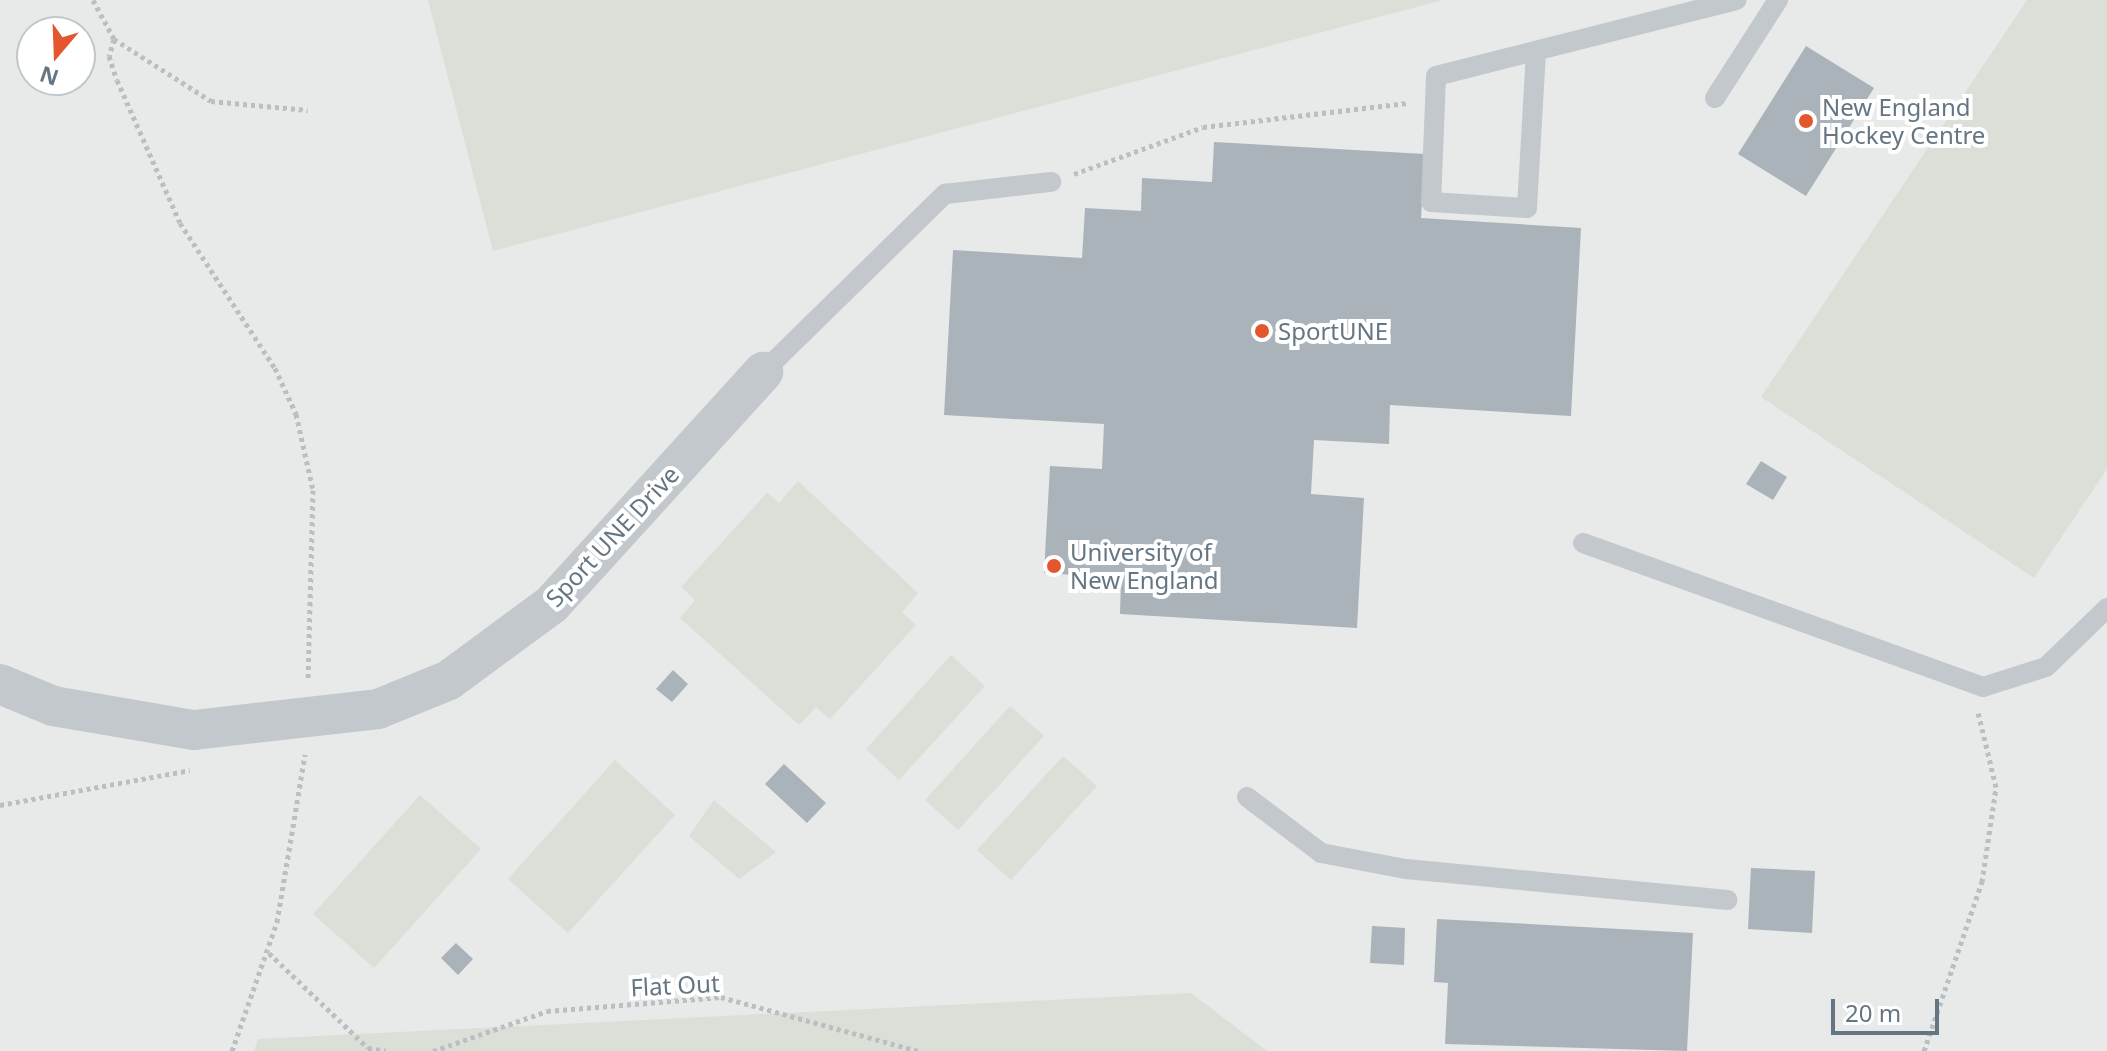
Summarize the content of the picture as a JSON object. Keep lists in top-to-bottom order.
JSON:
{
  "streets": {
    "street": ["Sport UNE Drive"],
    "path": ["Flat Out"]
  },
  "places": ["New England Hockey Centre", "SportUNE", "University of New England"],
  "scale_bar": "20 m",
  "north": "bottom"
}
